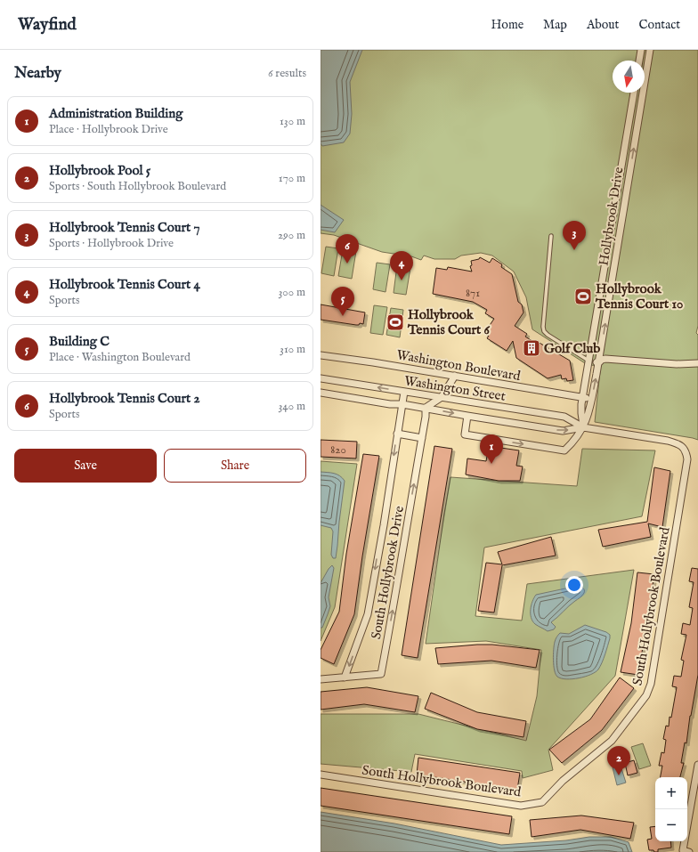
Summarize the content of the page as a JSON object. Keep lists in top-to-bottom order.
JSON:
{
  "streets": {
    "street": [
      "Hollybrook Drive",
      "Washington Boulevard",
      "Washington Street",
      "South Hollybrook Drive",
      "South Hollybrook Boulevard"
    ]
  },
  "crossings": [
    ["Hollybrook Drive", "Washington Boulevard"],
    ["Hollybrook Drive", "Washington Street"],
    ["Washington Street", "South Hollybrook Drive"],
    ["Washington Street", "South Hollybrook Boulevard"]
  ],
  "places": {
    "sports": ["Hollybrook Tennis Court 10", "Hollybrook Tennis Court 6"],
    "building": ["Golf Club"]
  },
  "house_numbers": ["871", "820"],
  "north": "bottom",
  "page": {
    "header": "Wayfind",
    "nav": [
      "Home",
      "Map",
      "About",
      "Contact"
    ],
    "heading": ["Nearby", "6 results"],
    "list": [
      {
        "mark": "1",
        "name": "Administration Building",
        "note": "Place · Hollybrook Drive",
        "value": "130 m"
      },
      {
        "mark": "2",
        "name": "Hollybrook Pool 5",
        "note": "Sports · South Hollybrook Boulevard",
        "value": "170 m"
      },
      {
        "mark": "3",
        "name": "Hollybrook Tennis Court 7",
        "note": "Sports · Hollybrook Drive",
        "value": "290 m"
      },
      {
        "mark": "4",
        "name": "Hollybrook Tennis Court 4",
        "note": "Sports",
        "value": "300 m"
      },
      {
        "mark": "5",
        "name": "Building C",
        "note": "Place · Washington Boulevard",
        "value": "310 m"
      },
      {
        "mark": "6",
        "name": "Hollybrook Tennis Court 2",
        "note": "Sports",
        "value": "340 m"
      }
    ],
    "pins": [
      "3",
      "6",
      "4",
      "5",
      "1",
      "2"
    ],
    "buttons": ["Save", "Share"],
    "map_buttons": ["+", "−"]
  }
}
